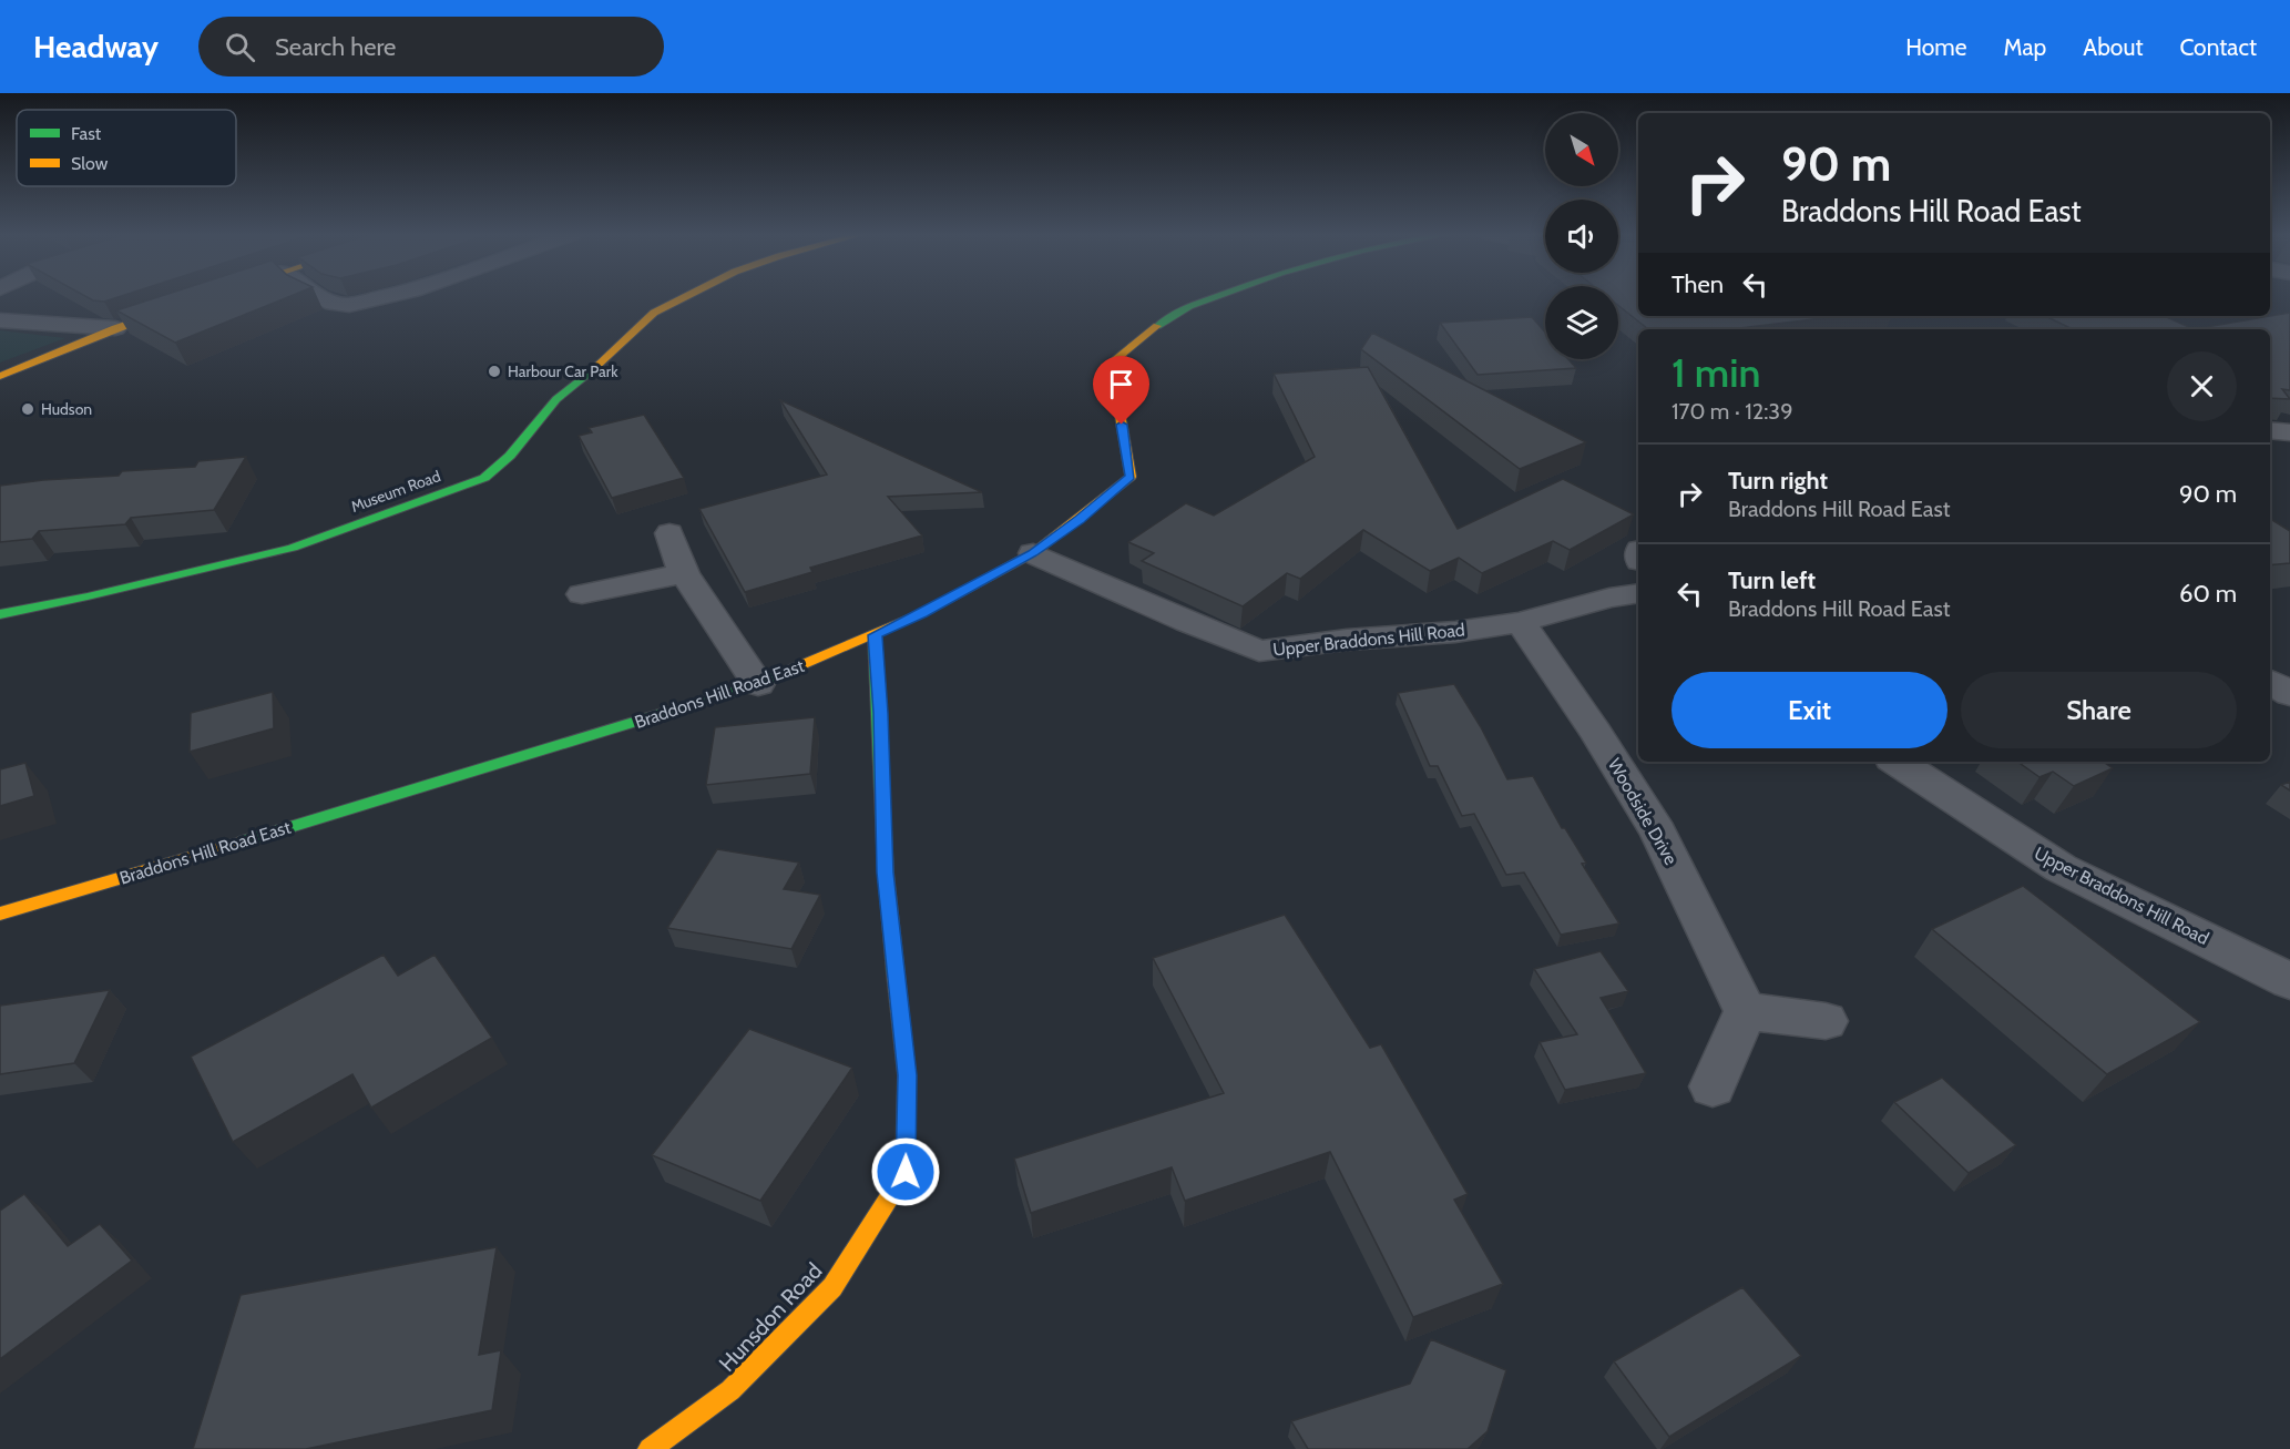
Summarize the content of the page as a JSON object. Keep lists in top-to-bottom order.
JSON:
{
  "streets": {
    "street": [
      "Museum Road",
      "Upper Braddons Hill Road",
      "Braddons Hill Road East",
      "Woodside Drive",
      "Hunsdon Road"
    ]
  },
  "crossings": [
    ["Upper Braddons Hill Road", "Braddons Hill Road East"],
    ["Upper Braddons Hill Road", "Woodside Drive"],
    ["Braddons Hill Road East", "Hunsdon Road"]
  ],
  "places": ["Harbour Car Park", "Hudson"],
  "legend": ["Fast", "Slow"],
  "north": "bottom right",
  "page": {
    "header": "Headway",
    "search": "Search here",
    "nav": [
      "Home",
      "Map",
      "About",
      "Contact"
    ],
    "turn": ["90 m", "Braddons Hill Road East"],
    "then": "Then",
    "heading": ["1 min", "170 m · 12:39"],
    "list": [
      {
        "name": "Turn right",
        "note": "Braddons Hill Road East",
        "value": "90 m"
      },
      {
        "name": "Turn left",
        "note": "Braddons Hill Road East",
        "value": "60 m"
      }
    ],
    "buttons": ["Exit", "Share"]
  }
}
